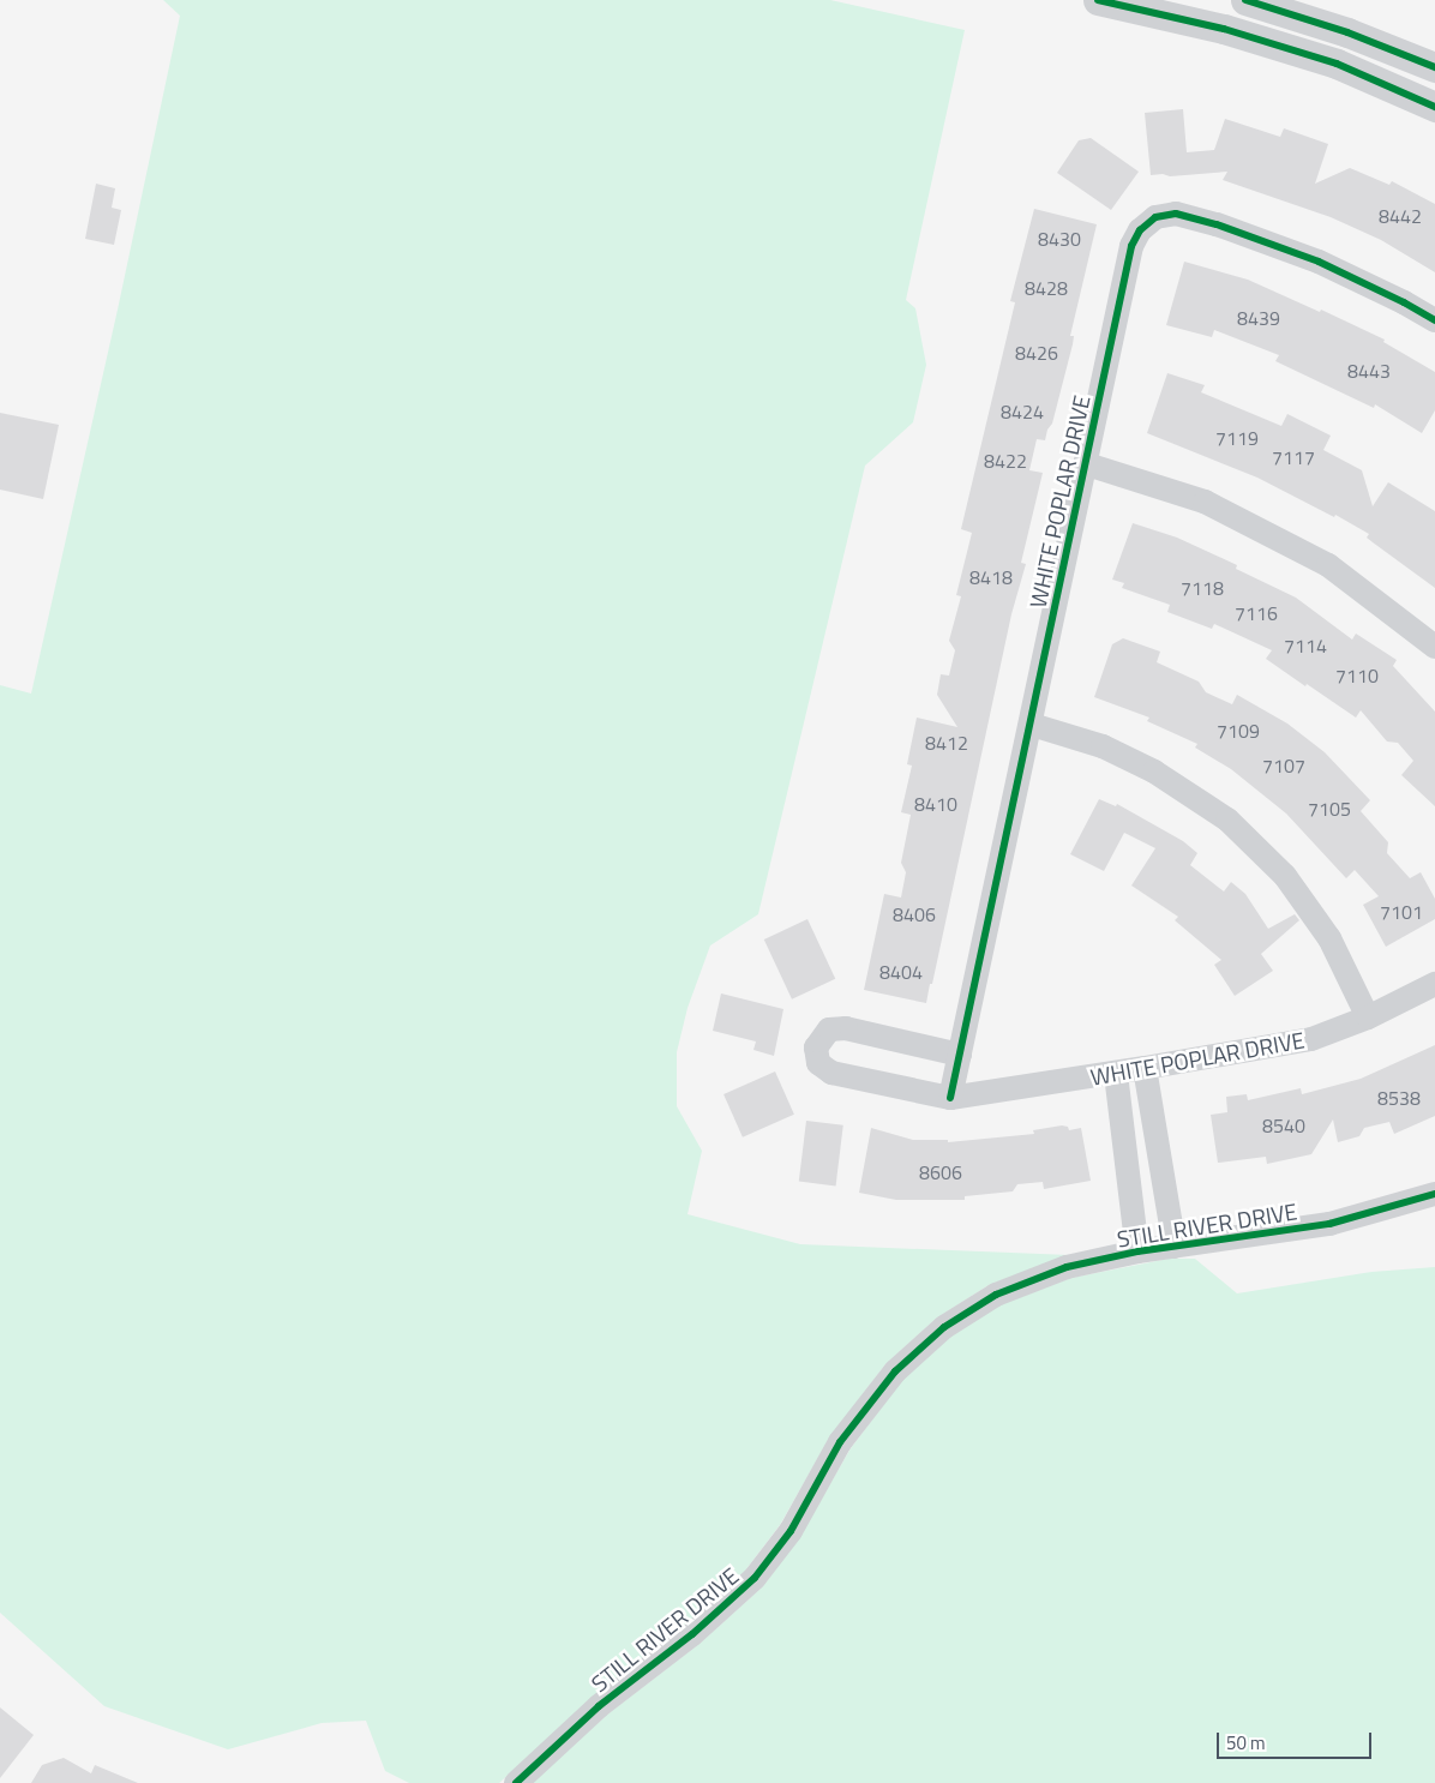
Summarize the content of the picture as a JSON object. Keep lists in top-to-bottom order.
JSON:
{
  "streets": {
    "street": ["WHITE POPLAR DRIVE", "STILL RIVER DRIVE"]
  },
  "house_numbers": [
    "8442",
    "8430",
    "8428",
    "8439",
    "8426",
    "8443",
    "8424",
    "7119",
    "7117",
    "8422",
    "8418",
    "7118",
    "7116",
    "7114",
    "7110",
    "7109",
    "8412",
    "7107",
    "8410",
    "7105",
    "7101",
    "8406",
    "8404",
    "8538",
    "8540",
    "8606"
  ],
  "scale_bar": "50 m"
}
